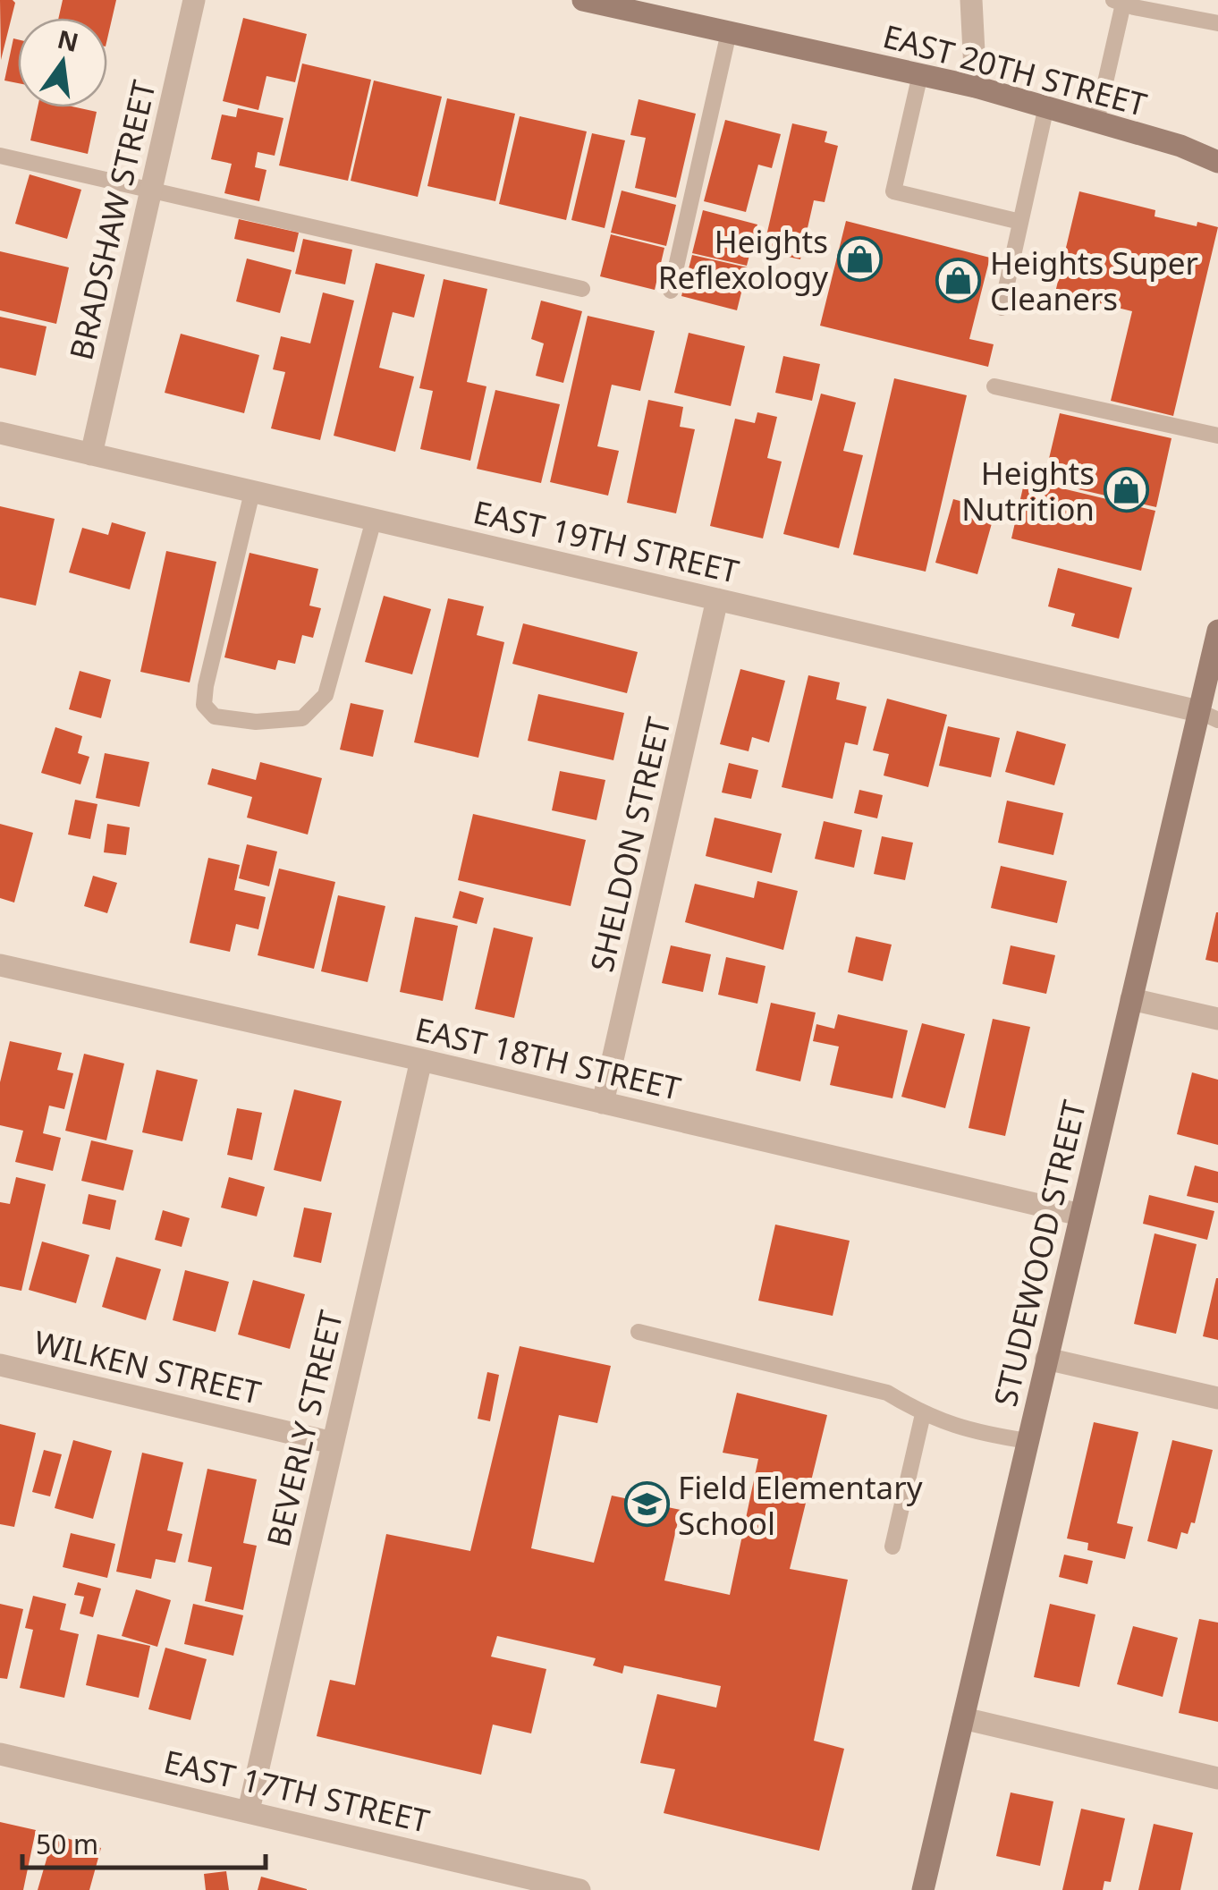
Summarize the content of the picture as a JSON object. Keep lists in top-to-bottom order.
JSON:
{
  "streets": {
    "main road": ["EAST 20TH STREET", "STUDEWOOD STREET"],
    "street": [
      "BRADSHAW STREET",
      "EAST 19TH STREET",
      "SHELDON STREET",
      "EAST 18TH STREET",
      "WILKEN STREET",
      "BEVERLY STREET",
      "EAST 17TH STREET"
    ]
  },
  "crossings": [
    ["BRADSHAW STREET", "EAST 19TH STREET"],
    ["EAST 19TH STREET", "SHELDON STREET"],
    ["EAST 19TH STREET", "STUDEWOOD STREET"],
    ["SHELDON STREET", "EAST 18TH STREET"],
    ["EAST 18TH STREET", "STUDEWOOD STREET"],
    ["EAST 18TH STREET", "BEVERLY STREET"],
    ["WILKEN STREET", "BEVERLY STREET"],
    ["BEVERLY STREET", "EAST 17TH STREET"]
  ],
  "places": {
    "shop": ["Heights Reflexology", "Heights Super Cleaners", "Heights Nutrition"],
    "school or university": ["Field Elementary School"]
  },
  "scale_bar": "50 m",
  "north": "top"
}
